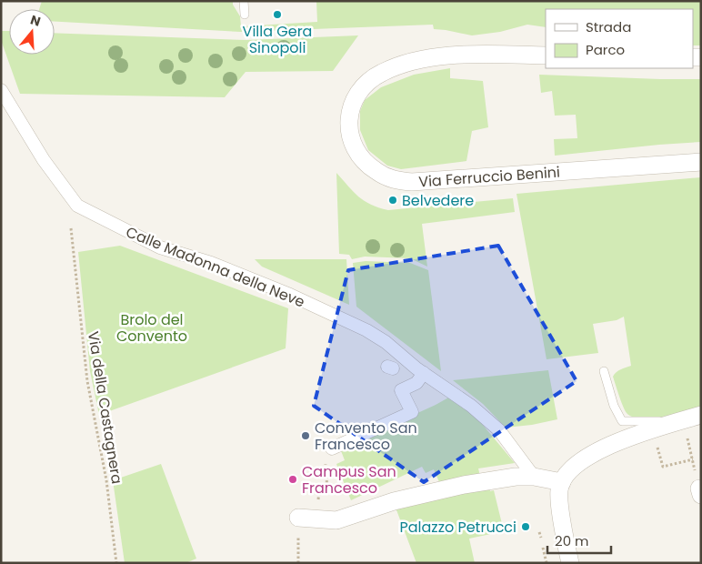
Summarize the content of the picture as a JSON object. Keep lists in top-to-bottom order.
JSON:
{
  "streets": {
    "street": ["Via Ferruccio Benini", "Calle Madonna della Neve"],
    "path": ["Via della Castagnera"]
  },
  "parks": ["Brolo del Convento"],
  "places": [
    "Villa Gera Sinopoli",
    "Belvedere",
    "Convento San Francesco",
    "Campus San Francesco",
    "Palazzo Petrucci"
  ],
  "legend": ["Strada", "Parco"],
  "scale_bar": "20 m",
  "north": "top"
}
